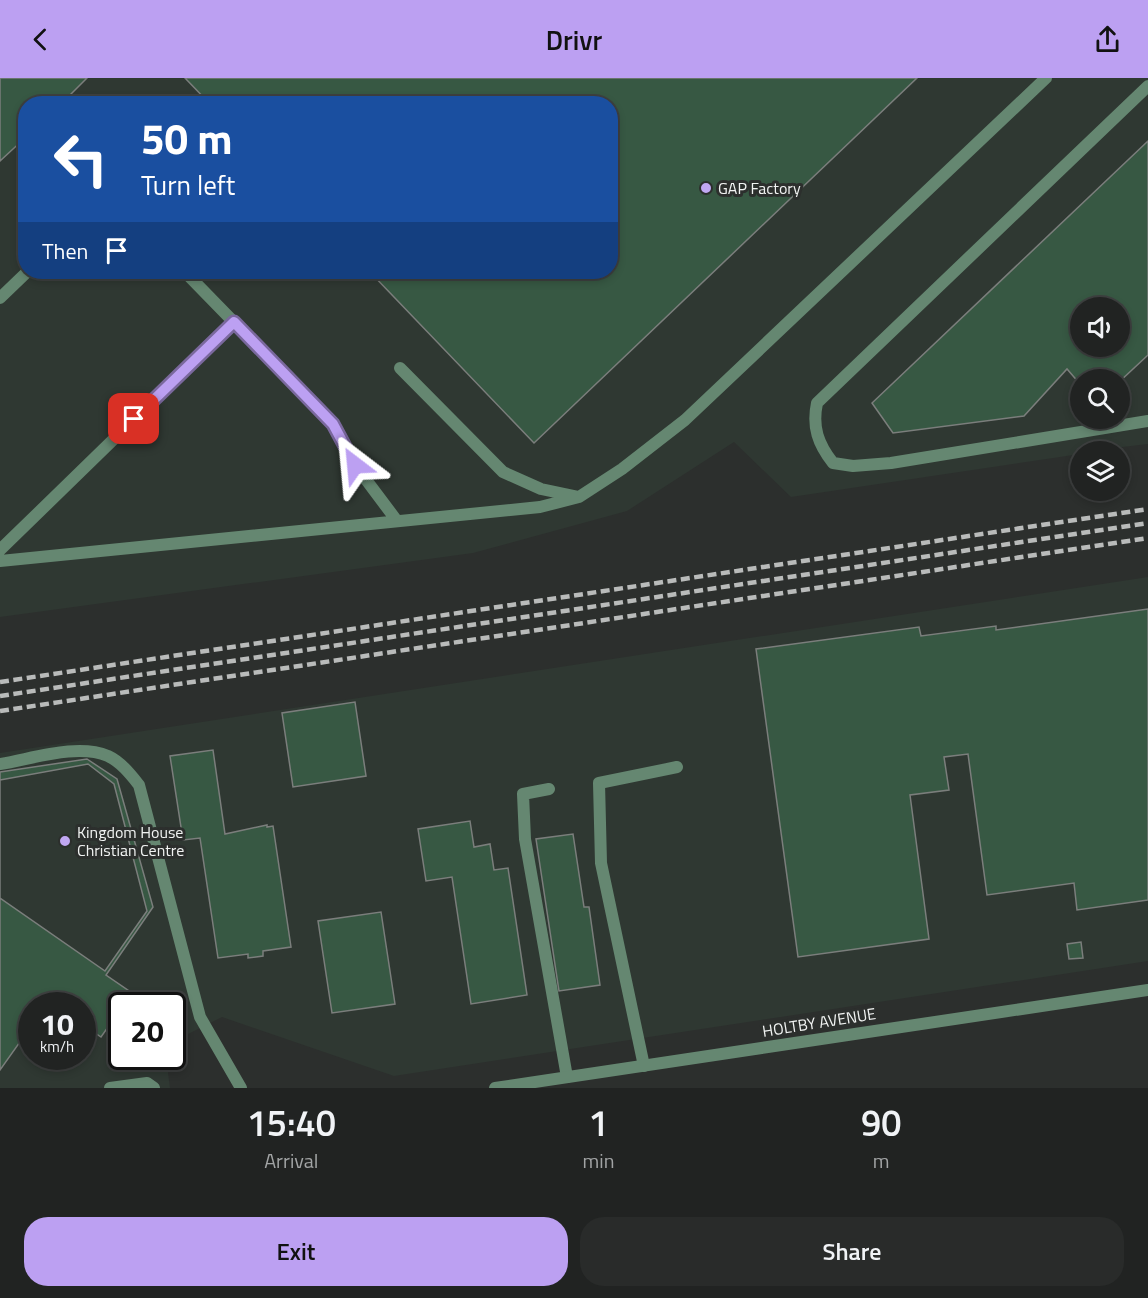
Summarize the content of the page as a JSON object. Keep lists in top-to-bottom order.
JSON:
{
  "streets": {
    "street": ["HOLTBY AVENUE"]
  },
  "places": ["GAP Factory", "Kingdom House Christian Centre"],
  "page": {
    "header": "Drivr",
    "turn": ["50 m", "Turn left"],
    "then": "Then",
    "speed": "10 km/h",
    "limit": "20",
    "eta": [
      "15:40",
      "Arrival",
      "1",
      "min",
      "90",
      "m"
    ],
    "buttons": ["Exit", "Share"]
  }
}
